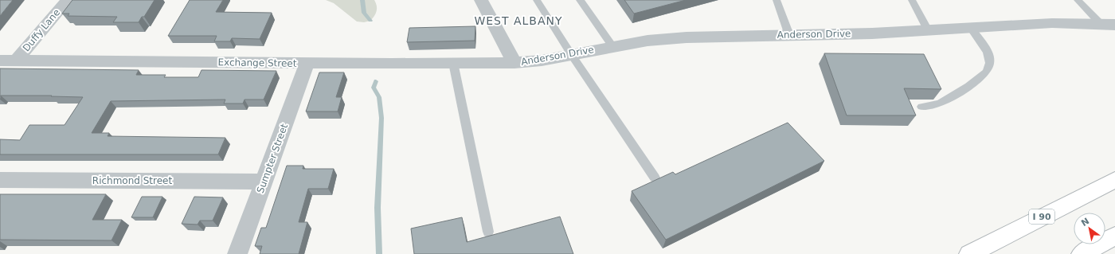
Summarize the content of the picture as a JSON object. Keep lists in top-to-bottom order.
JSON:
{
  "streets": {
    "highway": ["I 90"],
    "street": [
      "Duffy Lane",
      "Anderson Drive",
      "Exchange Street",
      "Sumpter Street",
      "Richmond Street"
    ]
  },
  "crossings": [
    ["Duffy Lane", "Exchange Street"],
    ["Anderson Drive", "Exchange Street"],
    ["Exchange Street", "Sumpter Street"],
    ["Sumpter Street", "Richmond Street"]
  ],
  "districts": ["WEST ALBANY"],
  "north": "top left"
}
